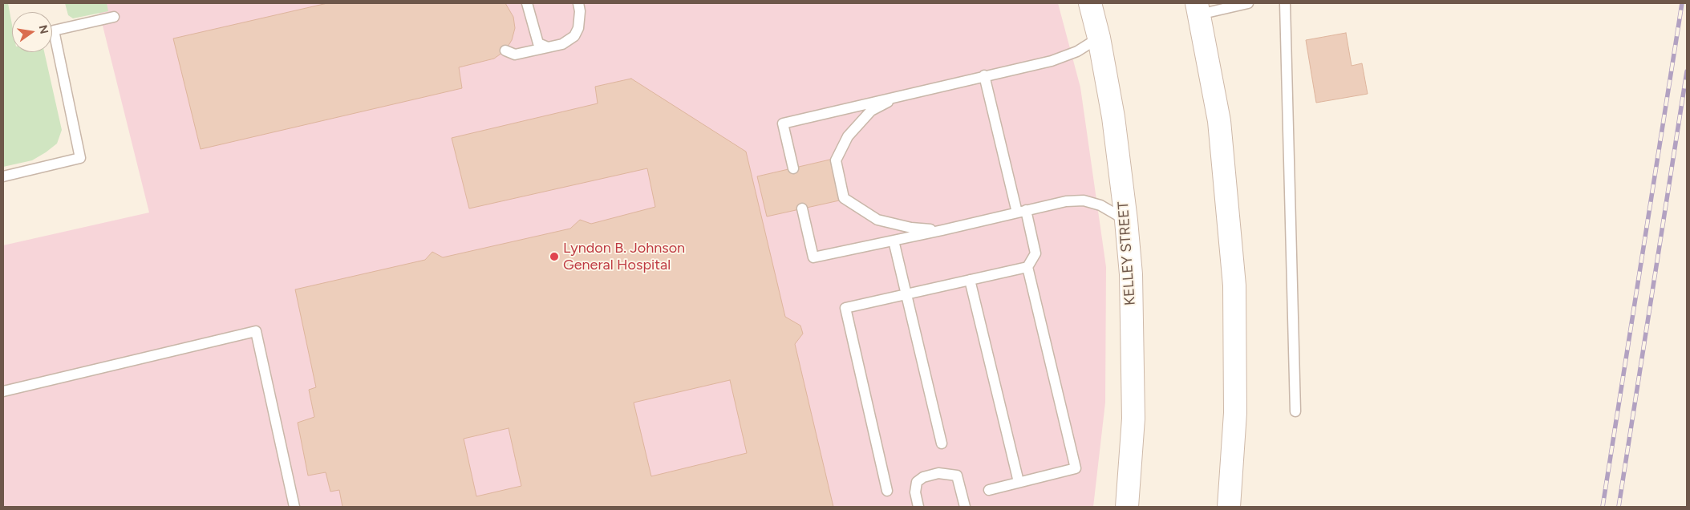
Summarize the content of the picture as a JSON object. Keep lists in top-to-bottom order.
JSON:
{
  "streets": {
    "main road": ["KELLEY STREET"]
  },
  "places": ["Lyndon B. Johnson General Hospital"],
  "north": "right"
}
